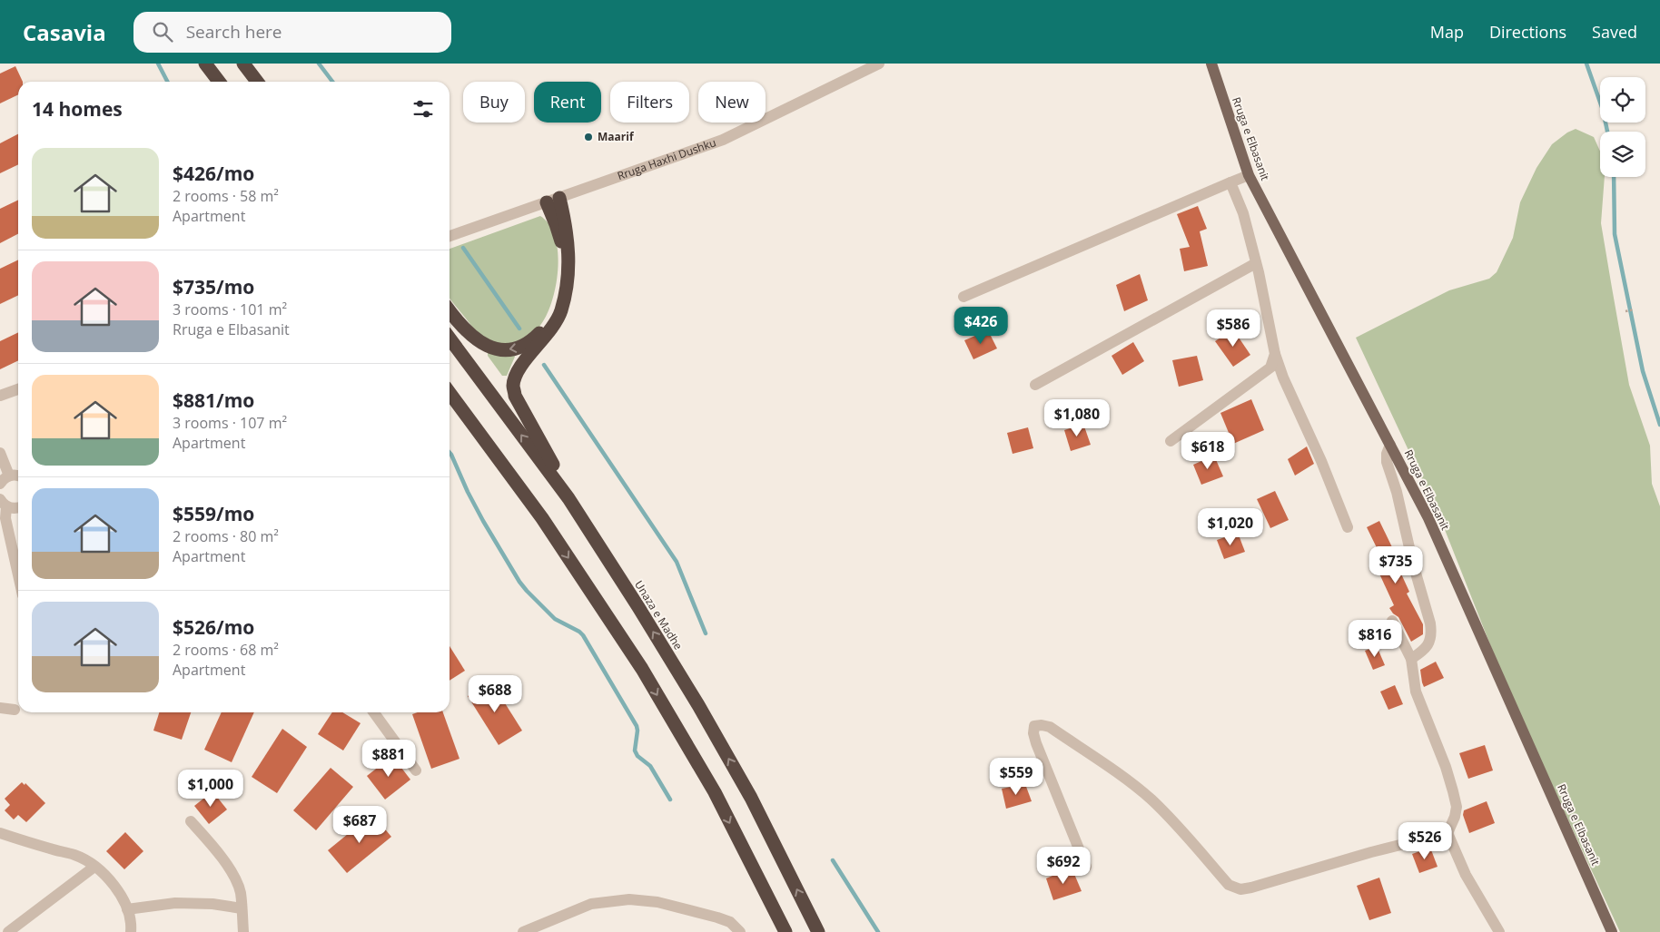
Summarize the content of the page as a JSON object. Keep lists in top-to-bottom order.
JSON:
{
  "streets": {
    "highway": ["Unaza e Madhe"],
    "main road": ["Rruga e Elbasanit"],
    "street": ["Rruga Haxhi Dushku"]
  },
  "places": ["Maarif"],
  "page": {
    "header": "Casavia",
    "search": "Search here",
    "nav": ["Map", "Directions", "Saved"],
    "chip": [
      "Buy",
      "Rent",
      "Filters",
      "New"
    ],
    "heading": "14 homes",
    "list": [
      {
        "name": "$426/mo",
        "note": "2 rooms · 58 m² · Apartment"
      },
      {
        "name": "$735/mo",
        "note": "3 rooms · 101 m² · Rruga e Elbasanit"
      },
      {
        "name": "$881/mo",
        "note": "3 rooms · 107 m² · Apartment"
      },
      {
        "name": "$559/mo",
        "note": "2 rooms · 80 m² · Apartment"
      },
      {
        "name": "$526/mo",
        "note": "2 rooms · 68 m² · Apartment"
      }
    ],
    "price": [
      "$426",
      "$586",
      "$1,080",
      "$618",
      "$1,020",
      "$735",
      "$816",
      "$688",
      "$881",
      "$559",
      "$1,000",
      "$687",
      "$526",
      "$692"
    ]
  }
}
